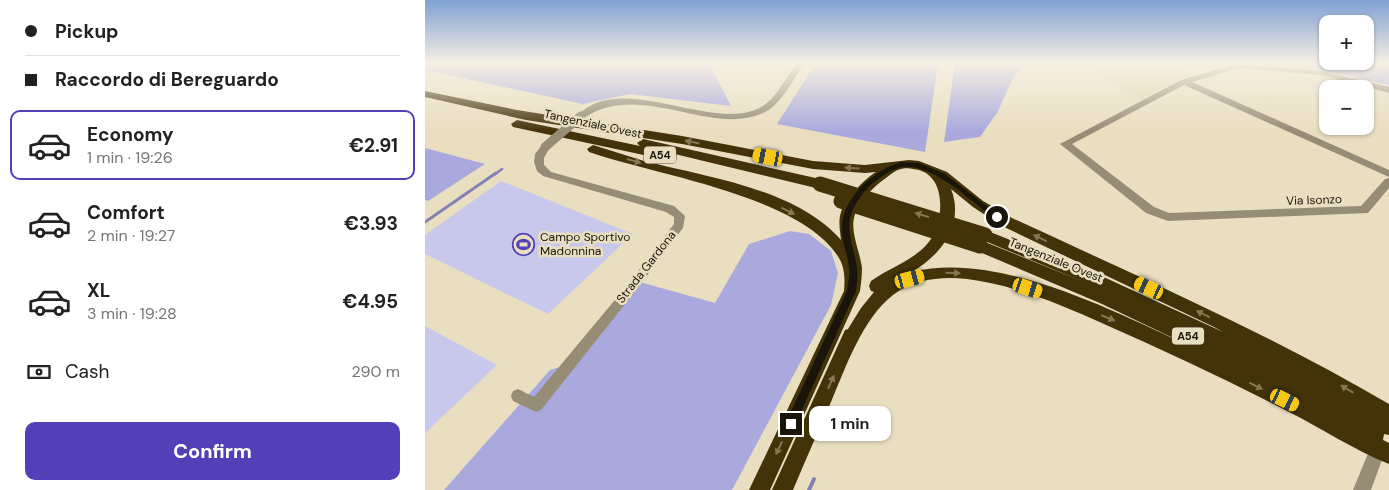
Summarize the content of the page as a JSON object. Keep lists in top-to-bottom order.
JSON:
{
  "streets": {
    "highway": ["Tangenziale Ovest", "A54"],
    "street": ["Via Isonzo", "Strada Gardona"]
  },
  "places": {
    "sports": ["Campo Sportivo Madonnina"]
  },
  "page": {
    "banner": ["Pickup", "Raccordo di Bereguardo"],
    "map_buttons": ["+", "−"],
    "list": [
      {
        "name": "Economy",
        "note": "1 min · 19:26",
        "value": "€2.91"
      },
      {
        "name": "Comfort",
        "note": "2 min · 19:27",
        "value": "€3.93"
      },
      {
        "name": "XL",
        "note": "3 min · 19:28",
        "value": "€4.95"
      }
    ],
    "pay": ["Cash", "290 m"],
    "bubble": "1 min",
    "buttons": "Confirm"
  }
}
